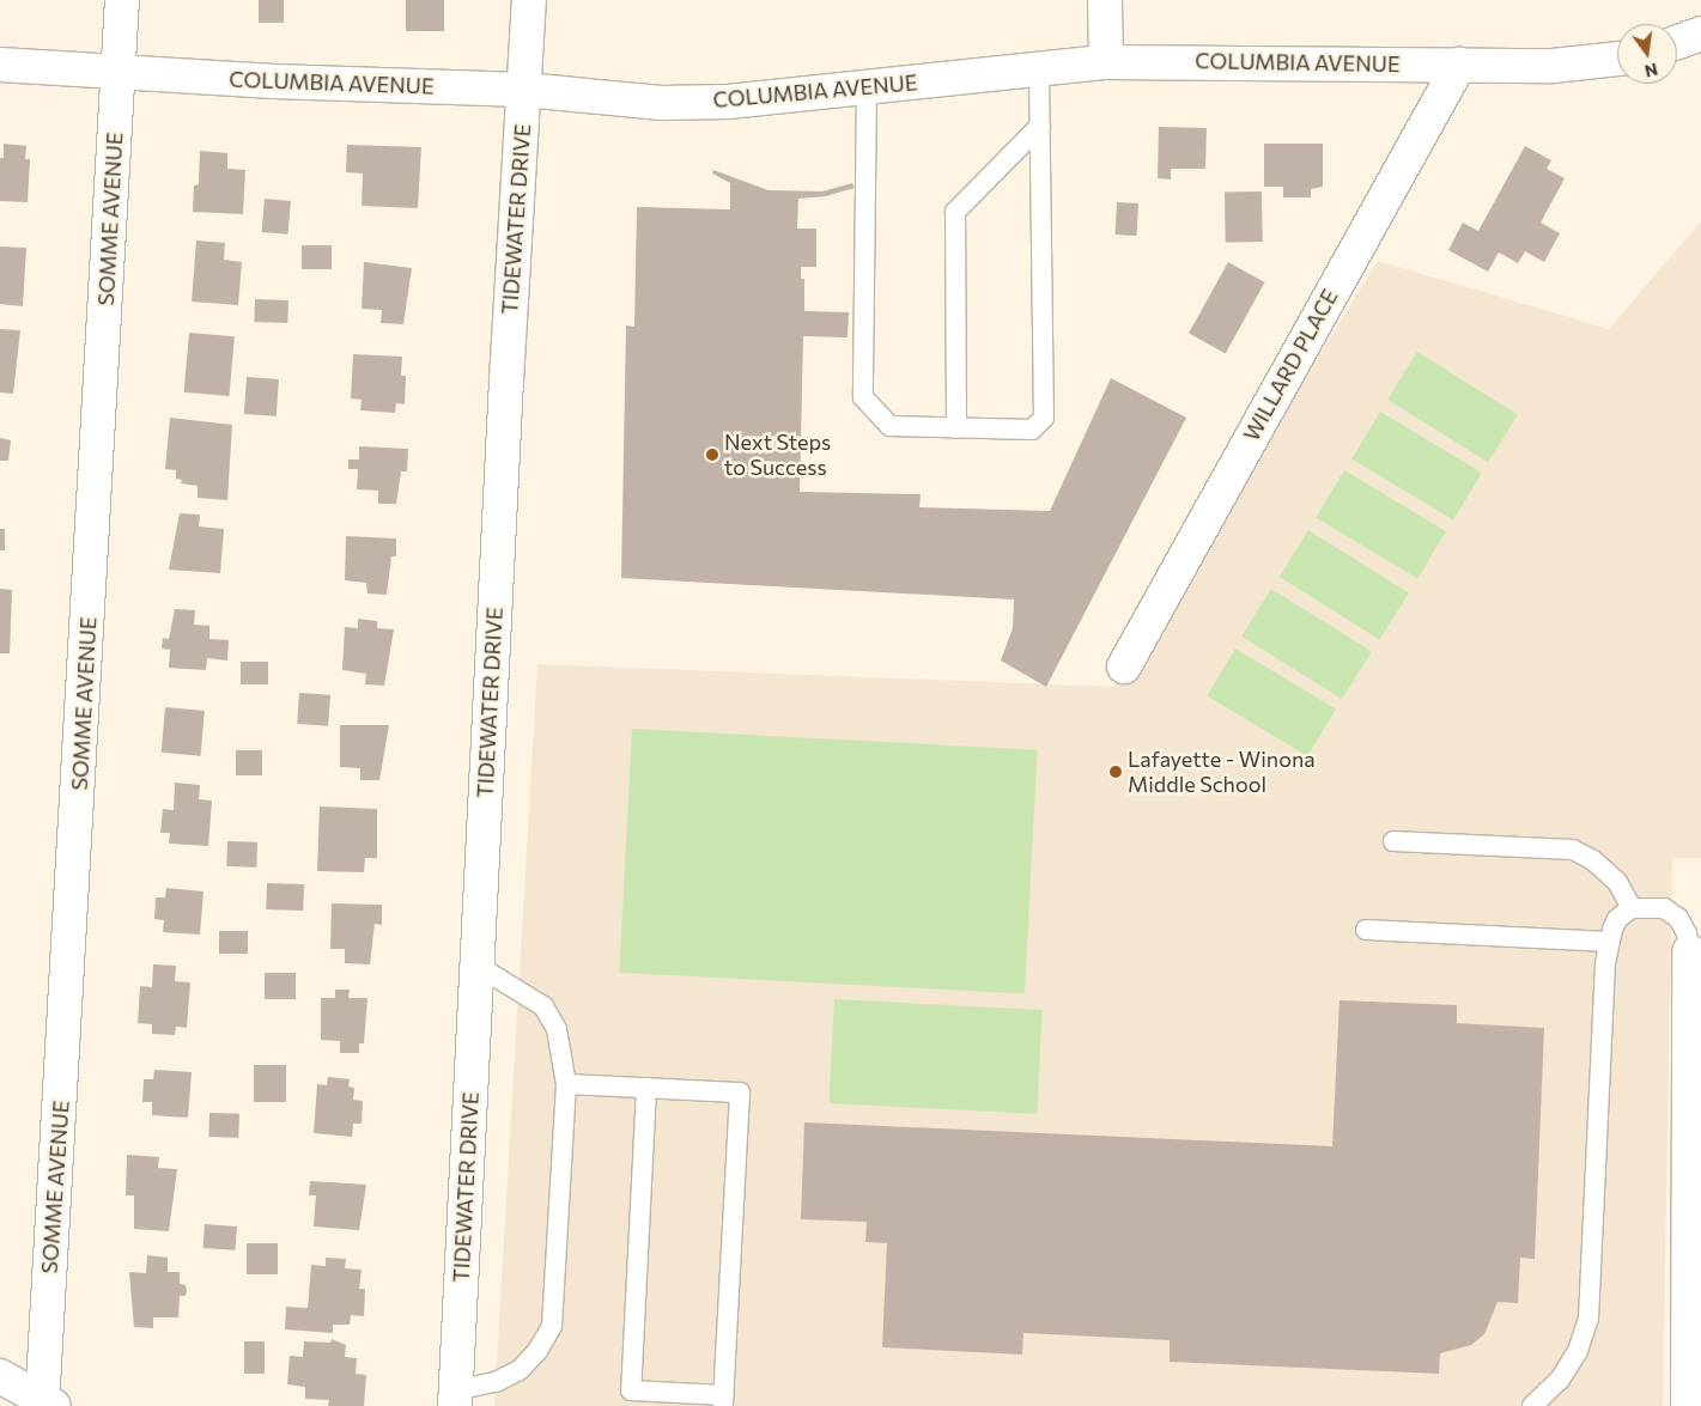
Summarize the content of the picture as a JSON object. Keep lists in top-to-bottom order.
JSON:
{
  "streets": {
    "main road": [
      "COLUMBIA AVENUE",
      "SOMME AVENUE",
      "TIDEWATER DRIVE",
      "WILLARD PLACE"
    ]
  },
  "crossings": [
    ["COLUMBIA AVENUE", "SOMME AVENUE"],
    ["COLUMBIA AVENUE", "TIDEWATER DRIVE"],
    ["COLUMBIA AVENUE", "WILLARD PLACE"]
  ],
  "places": ["Next Steps to Success", "Lafayette - Winona Middle School"],
  "north": "bottom"
}
